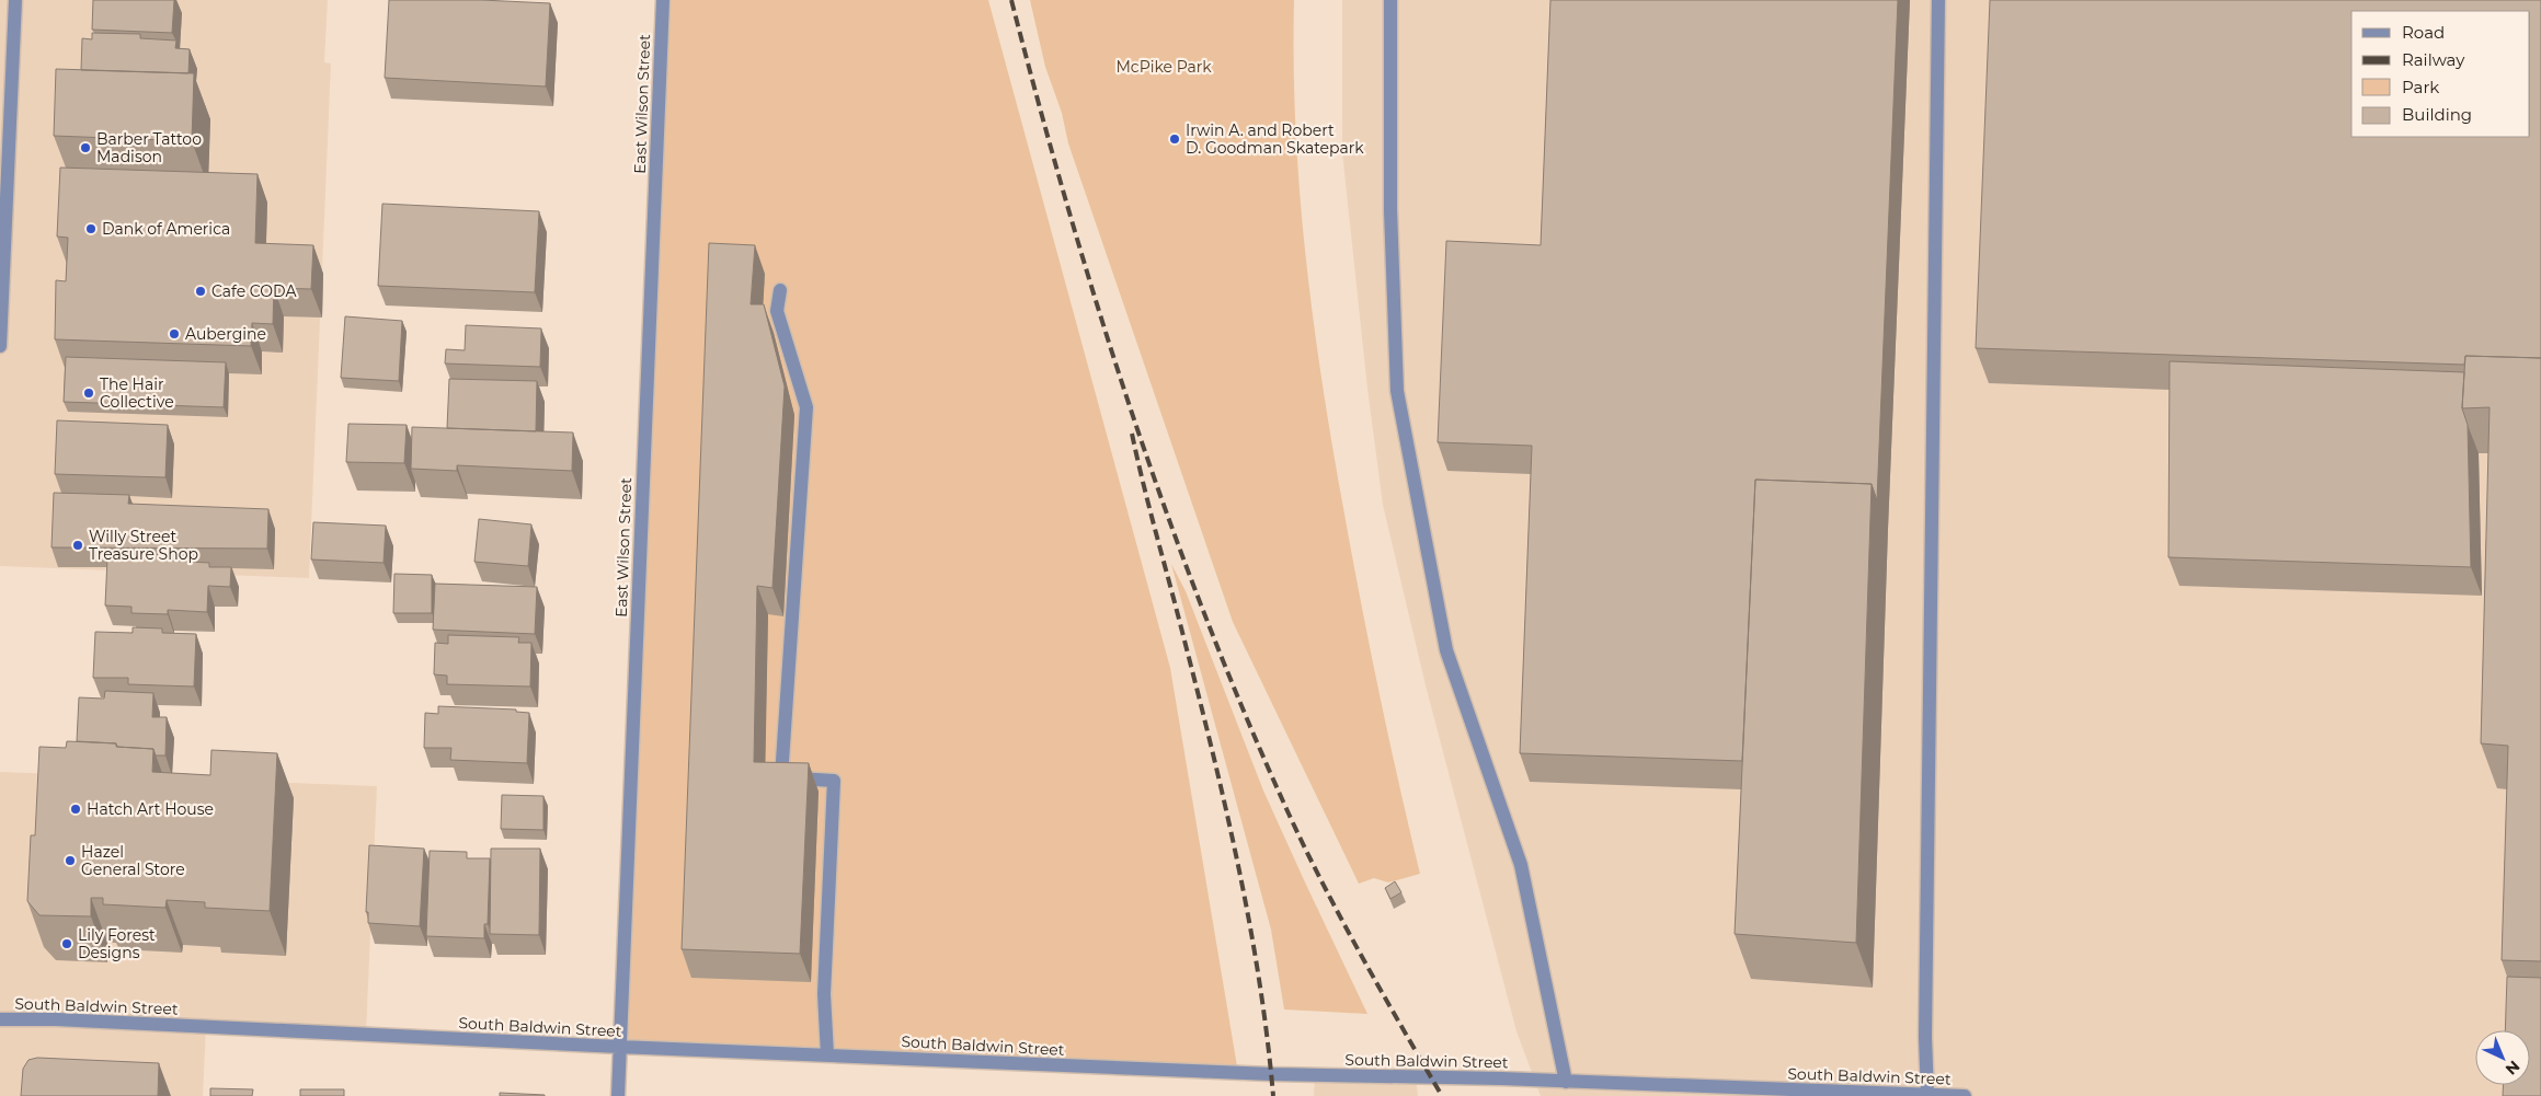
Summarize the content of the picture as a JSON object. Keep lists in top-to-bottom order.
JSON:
{
  "streets": {
    "street": ["East Wilson Street", "South Baldwin Street"]
  },
  "crossings": [
    ["East Wilson Street", "South Baldwin Street"]
  ],
  "parks": ["McPike Park"],
  "places": [
    "Irwin A. and Robert D. Goodman Skatepark",
    "Barber Tattoo Madison",
    "Dank of America",
    "Cafe CODA",
    "Aubergine",
    "The Hair Collective",
    "Willy Street Treasure Shop",
    "Hatch Art House",
    "Hazel General Store",
    "Lily Forest Designs"
  ],
  "legend": [
    "Road",
    "Railway",
    "Park",
    "Building"
  ],
  "north": "bottom right"
}
